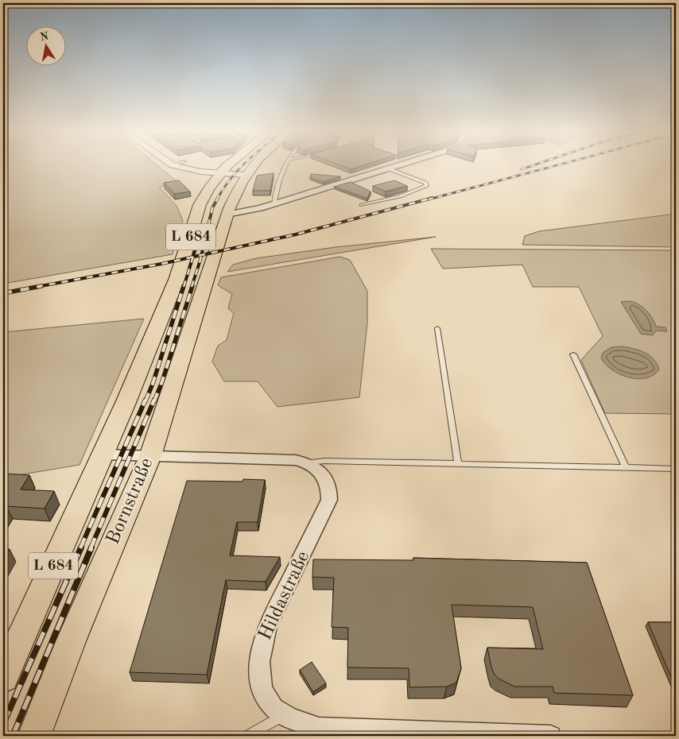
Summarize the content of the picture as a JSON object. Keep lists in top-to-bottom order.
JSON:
{
  "streets": {
    "main road": ["L 684", "Bornstraße"],
    "street": ["Hildastraße"]
  },
  "crossings": [
    ["L 684", "Bornstraße"]
  ],
  "north": "top"
}
